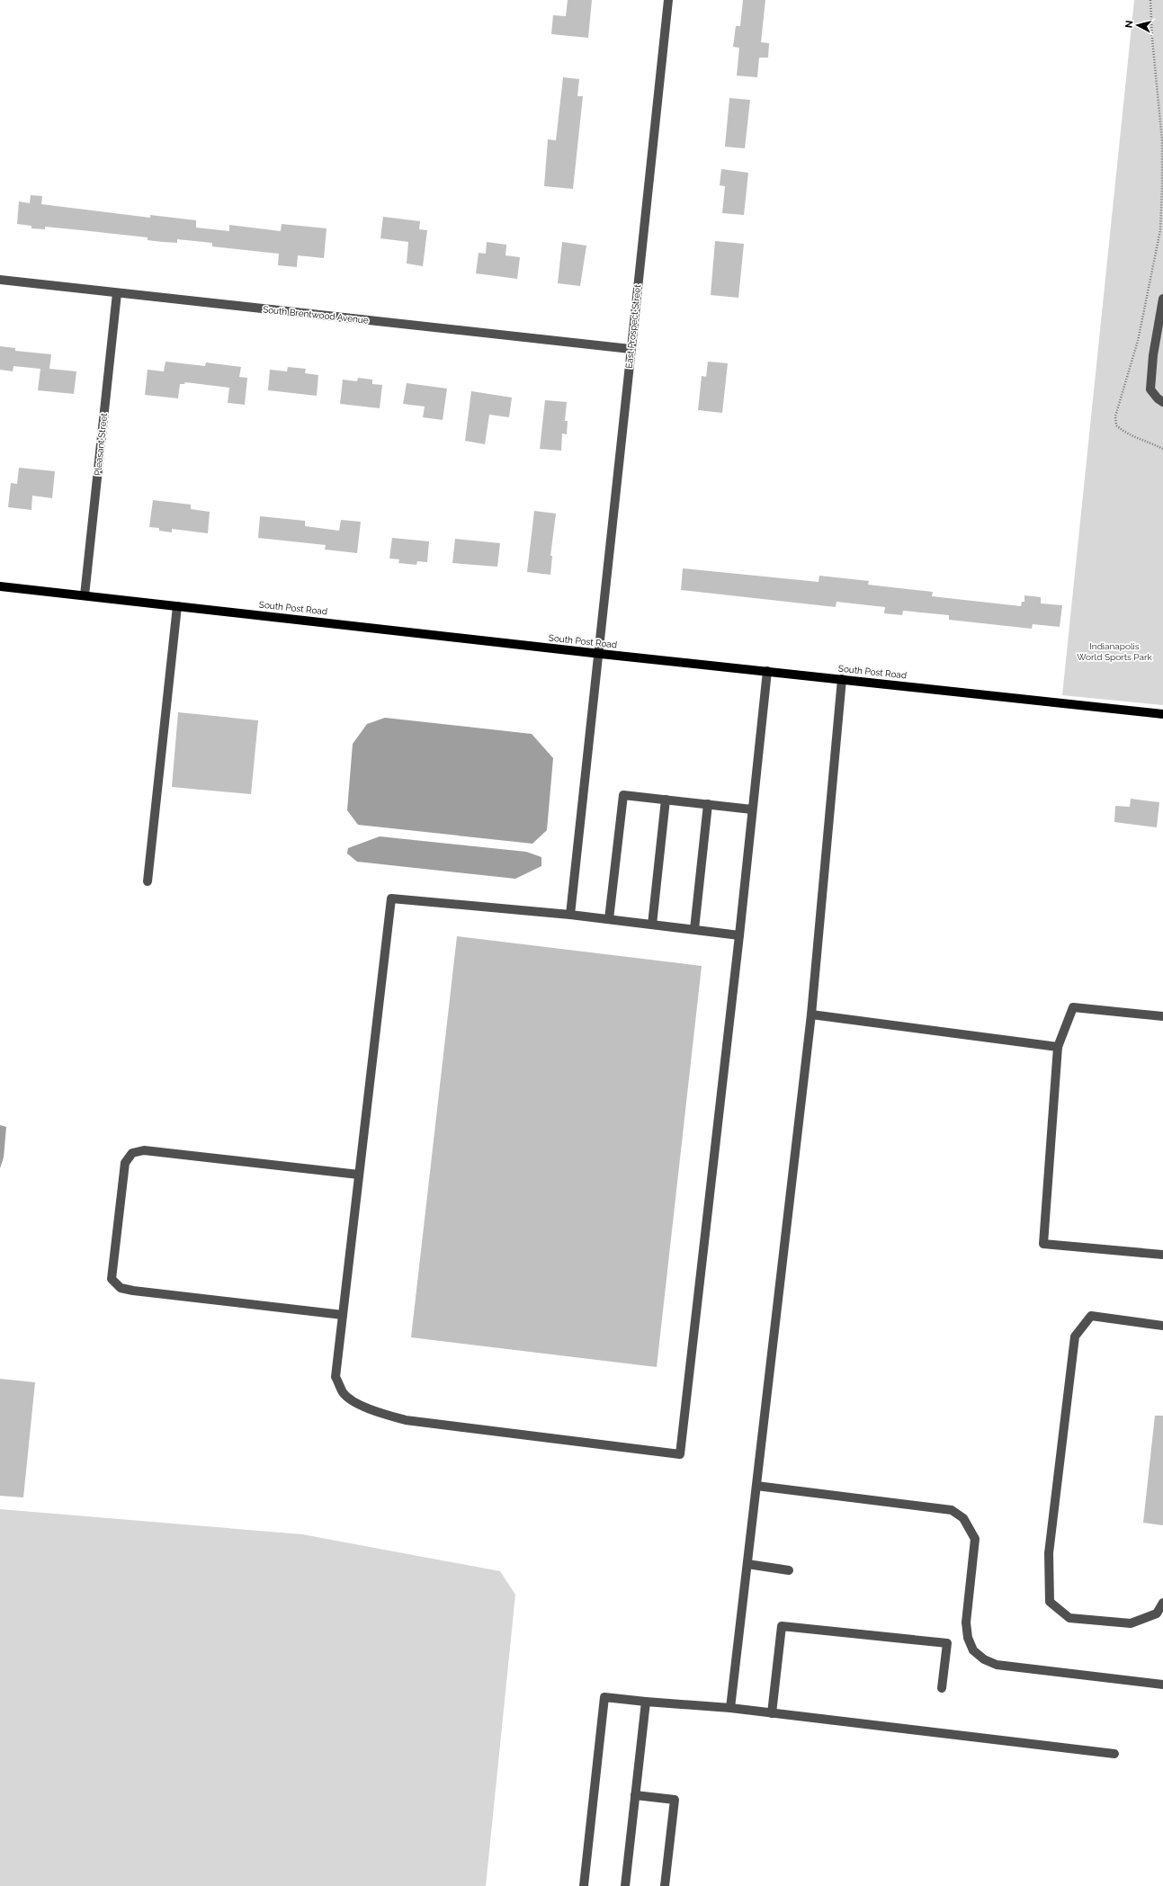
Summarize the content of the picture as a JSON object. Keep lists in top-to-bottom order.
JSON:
{
  "streets": {
    "main road": ["South Post Road"],
    "street": ["South Brentwood Avenue", "East Prospect Street", "Pleasant Street"]
  },
  "crossings": [
    ["South Brentwood Avenue", "East Prospect Street"],
    ["South Brentwood Avenue", "Pleasant Street"],
    ["East Prospect Street", "South Post Road"],
    ["Pleasant Street", "South Post Road"]
  ],
  "parks": ["Indianapolis World Sports Park"],
  "north": "left"
}
